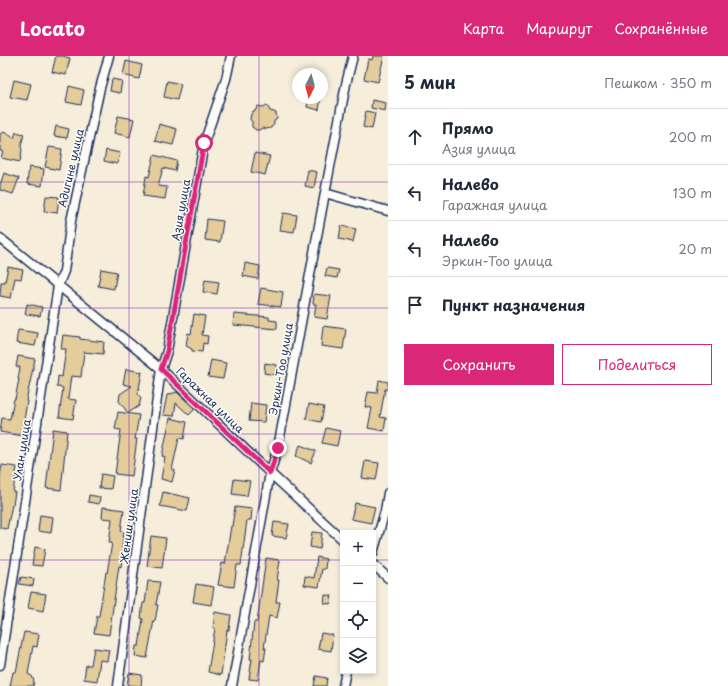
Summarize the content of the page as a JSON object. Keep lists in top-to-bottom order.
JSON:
{
  "streets": {
    "street": [
      "Адигине улица",
      "Азия улица",
      "Эркин-Тоо улица",
      "Гаражная улица",
      "Улан улица",
      "Жениш улица"
    ]
  },
  "crossings": [
    ["Адигине улица", "Гаражная улица"],
    ["Адигине улица", "Улан улица"],
    ["Азия улица", "Гаражная улица"],
    ["Азия улица", "Жениш улица"],
    ["Эркин-Тоо улица", "Гаражная улица"],
    ["Гаражная улица", "Улан улица"],
    ["Гаражная улица", "Жениш улица"]
  ],
  "north": "bottom",
  "page": {
    "header": "Locato",
    "nav": ["Карта", "Маршрут", "Сохранённые"],
    "heading": ["5 мин", "Пешком · 350 m"],
    "list": [
      ["Прямо", "Азия улица", "200 m"],
      ["Налево", "Гаражная улица", "130 m"],
      ["Налево", "Эркин-Тоо улица", "20 m"],
      "Пункт назначения"
    ],
    "buttons": ["Сохранить", "Поделиться"],
    "map_buttons": ["+", "−"]
  }
}
